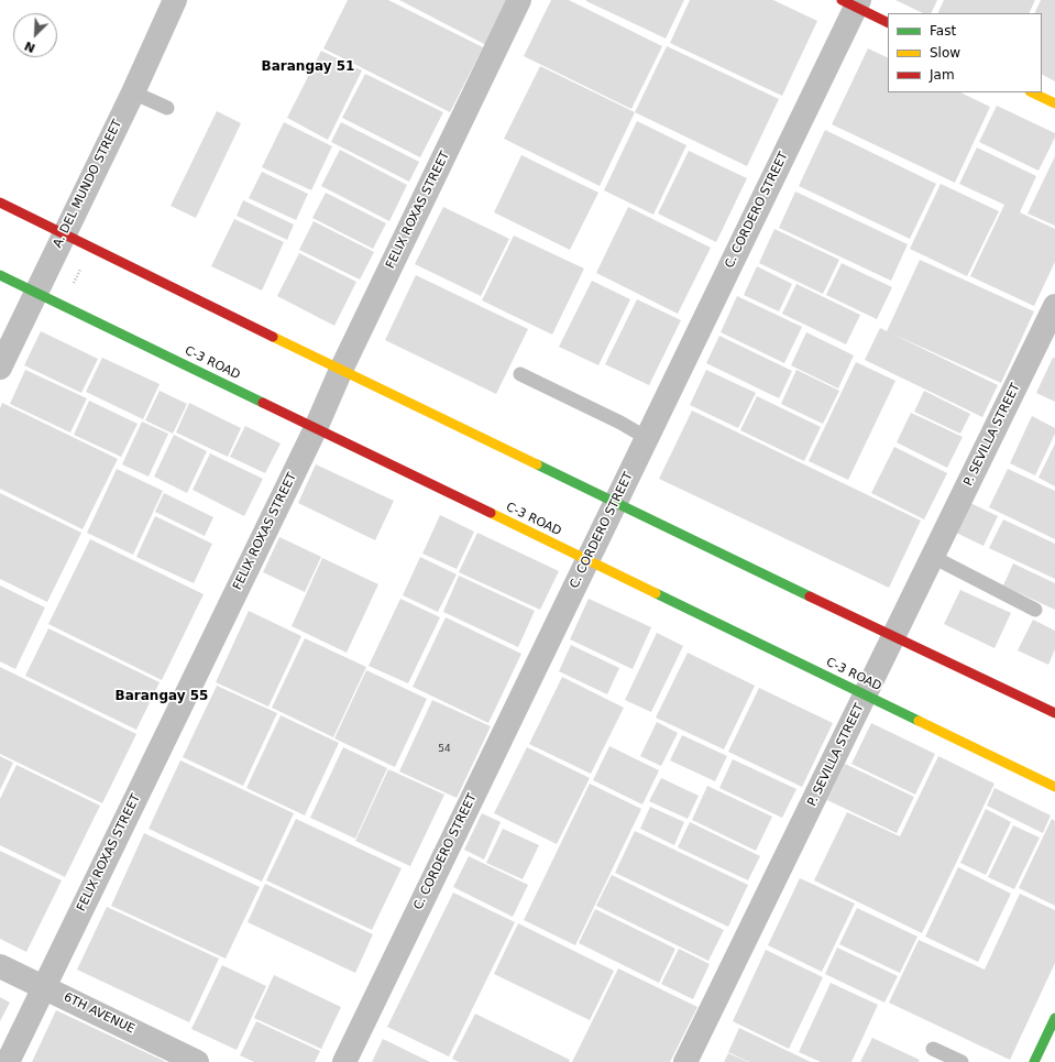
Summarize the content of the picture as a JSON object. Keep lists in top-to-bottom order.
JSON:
{
  "streets": {
    "main road": ["C-3 ROAD"],
    "street": [
      "A. DEL MUNDO STREET",
      "FELIX ROXAS STREET",
      "C. CORDERO STREET",
      "P. SEVILLA STREET",
      "6TH AVENUE"
    ]
  },
  "crossings": [
    ["A. DEL MUNDO STREET", "C-3 ROAD"],
    ["FELIX ROXAS STREET", "C-3 ROAD"],
    ["FELIX ROXAS STREET", "6TH AVENUE"],
    ["C. CORDERO STREET", "C-3 ROAD"],
    ["C-3 ROAD", "P. SEVILLA STREET"]
  ],
  "districts": ["Barangay 51", "Barangay 55"],
  "house_numbers": ["54"],
  "legend": ["Fast", "Slow", "Jam"],
  "north": "bottom left"
}
